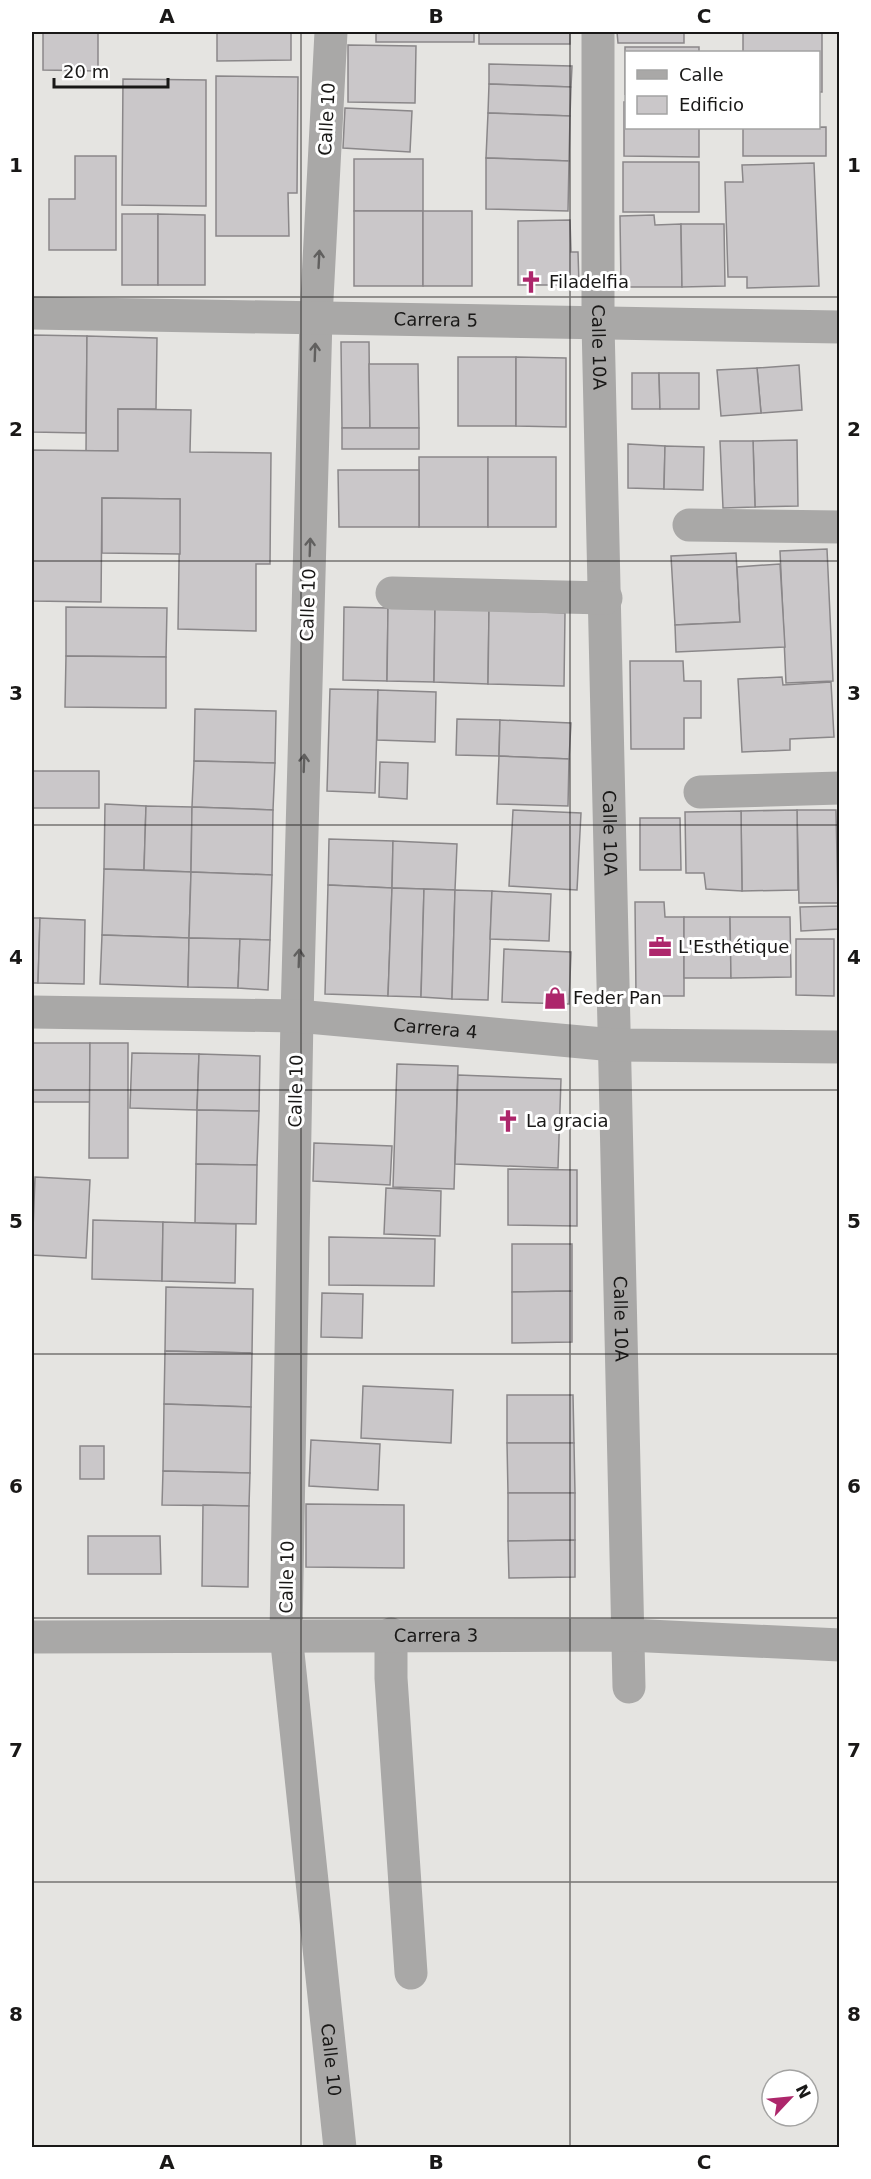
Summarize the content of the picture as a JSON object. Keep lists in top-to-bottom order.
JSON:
{
  "streets": {
    "street": [
      "Calle 10",
      "Carrera 5",
      "Calle 10A",
      "Carrera 4",
      "Carrera 3"
    ]
  },
  "crossings": [
    ["Calle 10", "Carrera 5"],
    ["Calle 10", "Carrera 4"],
    ["Calle 10", "Carrera 3"],
    ["Carrera 5", "Calle 10A"],
    ["Calle 10A", "Carrera 4"],
    ["Calle 10A", "Carrera 3"]
  ],
  "one_way": ["Calle 10"],
  "places": {
    "church": ["Filadelfia", "La gracia"],
    "office": ["L'Esthétique"],
    "shop": ["Feder Pan"]
  },
  "legend": ["Calle", "Edificio"],
  "scale_bar": "20 m",
  "north": "top right",
  "grid": {
    "columns": ["A", "B", "C"],
    "rows": [
      "1",
      "2",
      "3",
      "4",
      "5",
      "6",
      "7",
      "8"
    ]
  }
}
